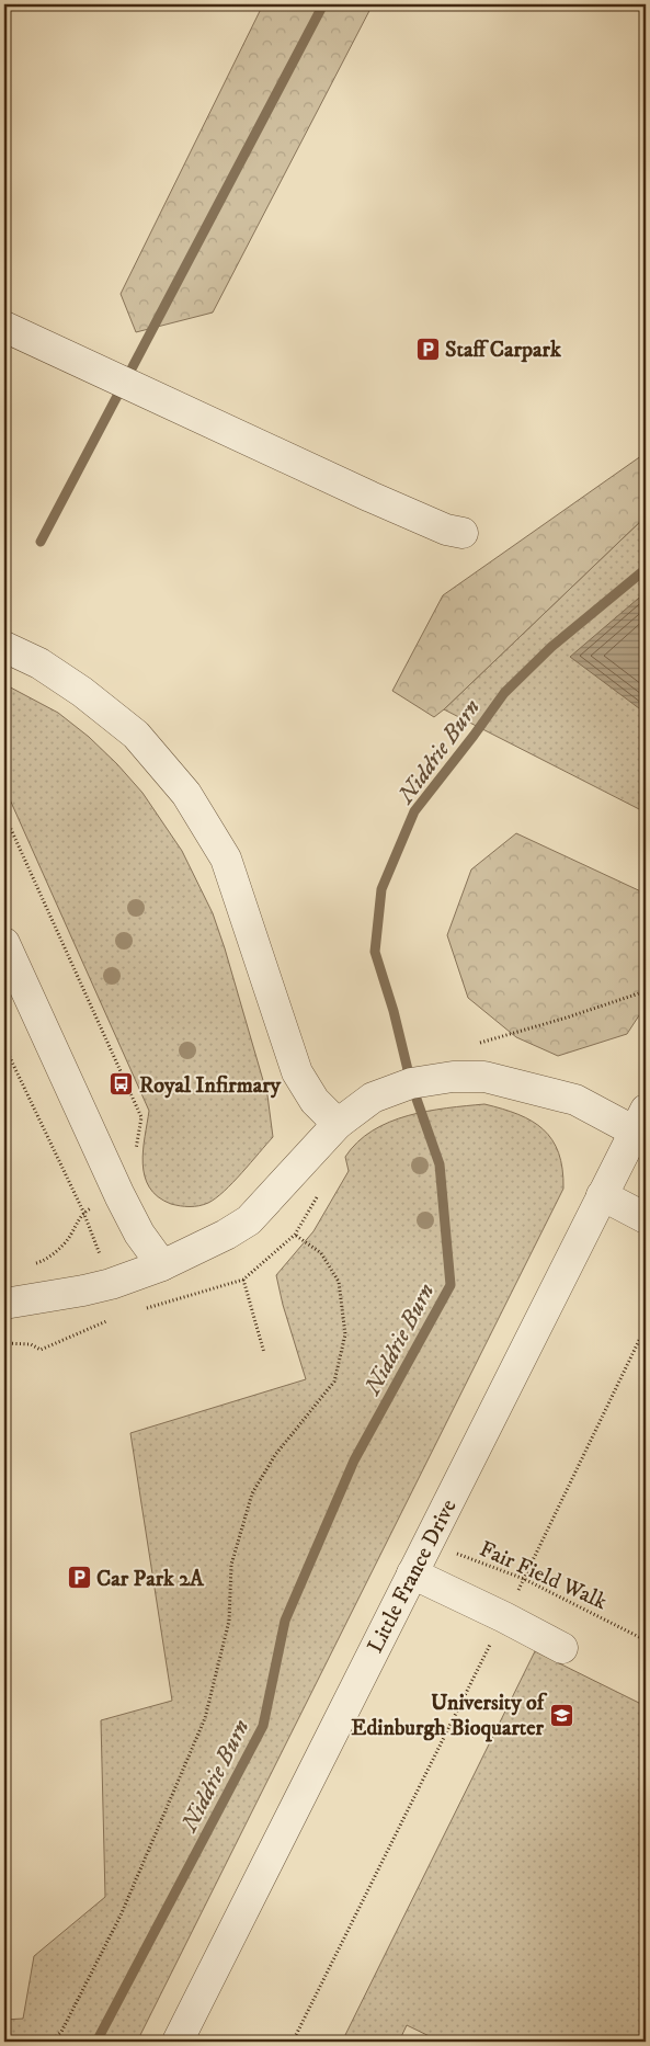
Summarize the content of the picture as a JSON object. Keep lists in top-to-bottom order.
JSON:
{
  "streets": {
    "street": ["Little France Drive"],
    "path": ["Fair Field Walk"]
  },
  "water": ["Niddrie Burn"],
  "places": {
    "parking": ["Staff Carpark", "Car Park 2A"],
    "bus stop": ["Royal Infirmary"],
    "school or university": ["University of Edinburgh Bioquarter"]
  }
}
